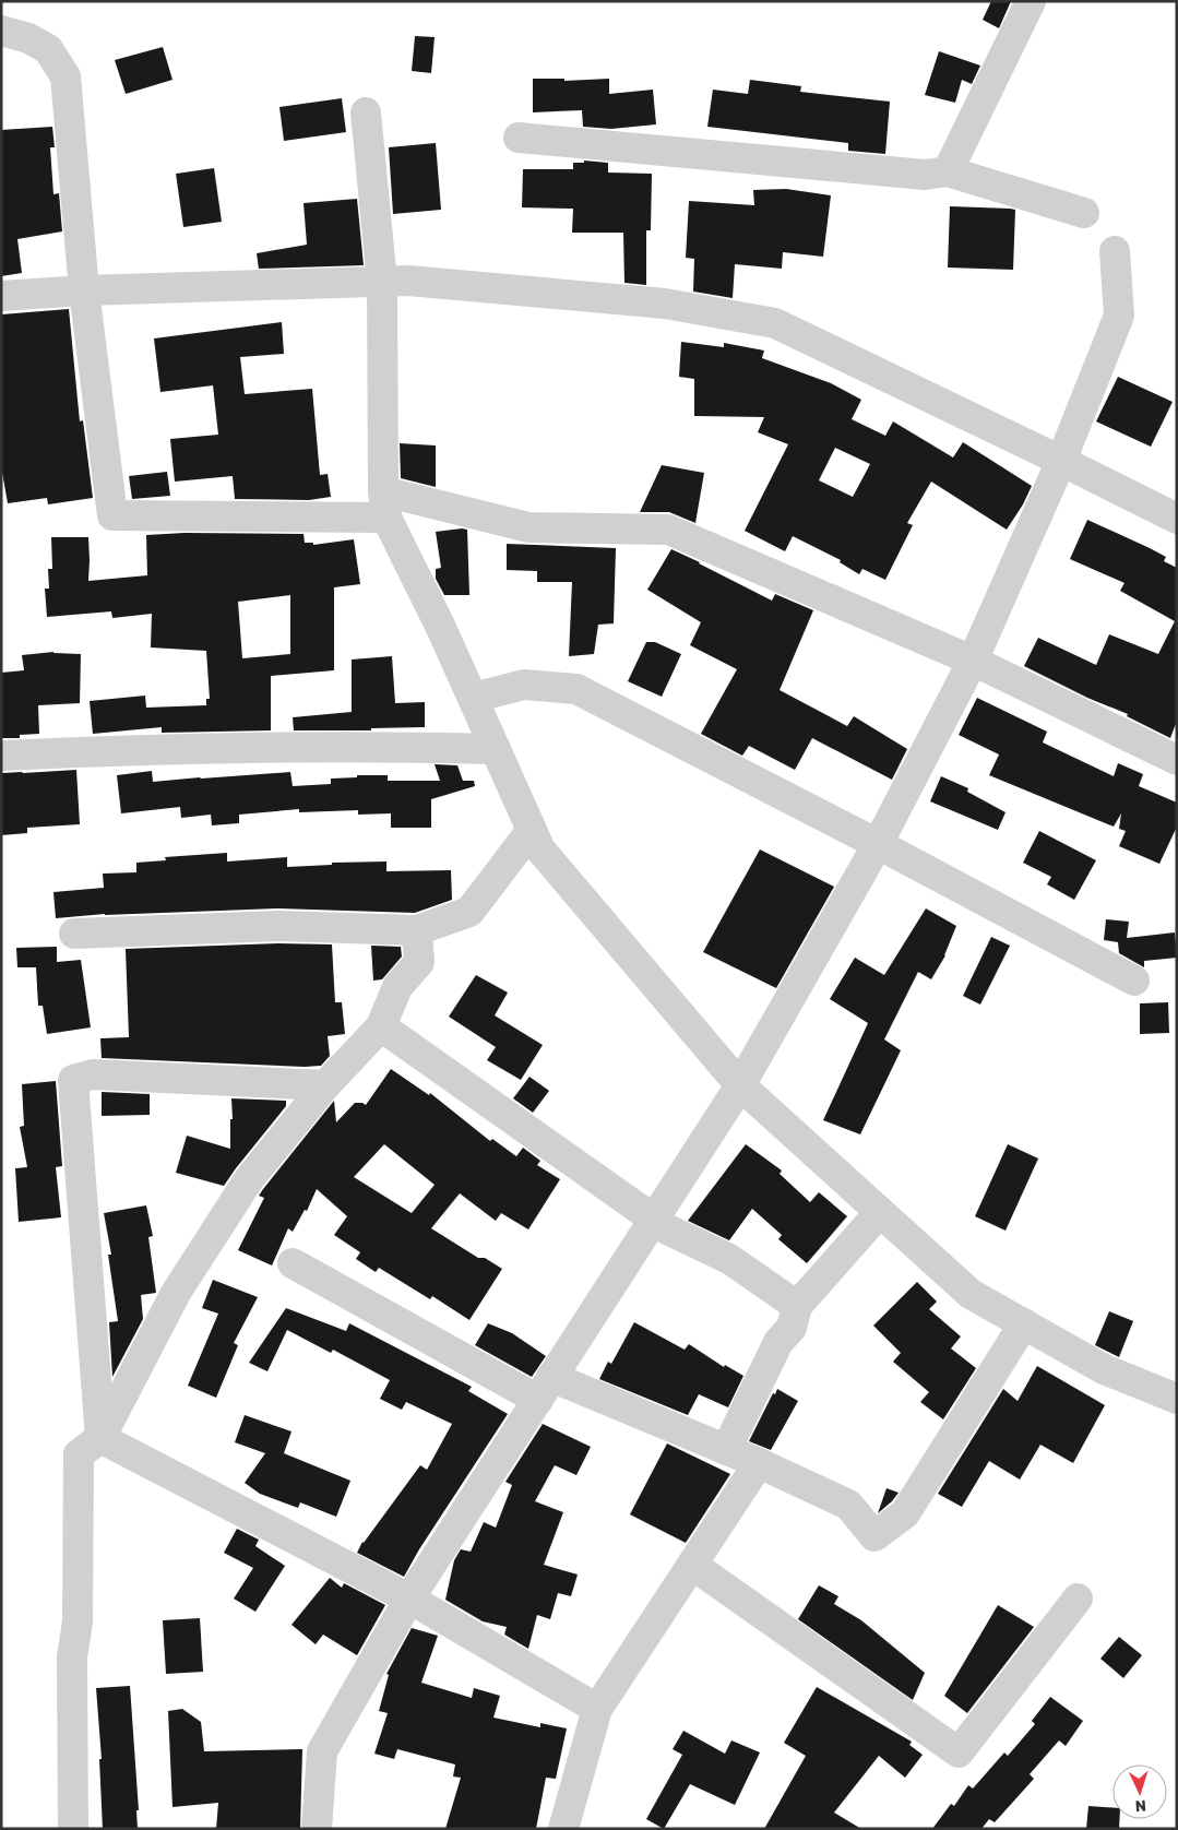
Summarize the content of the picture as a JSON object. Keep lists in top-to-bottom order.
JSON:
{
  "north": "bottom"
}
